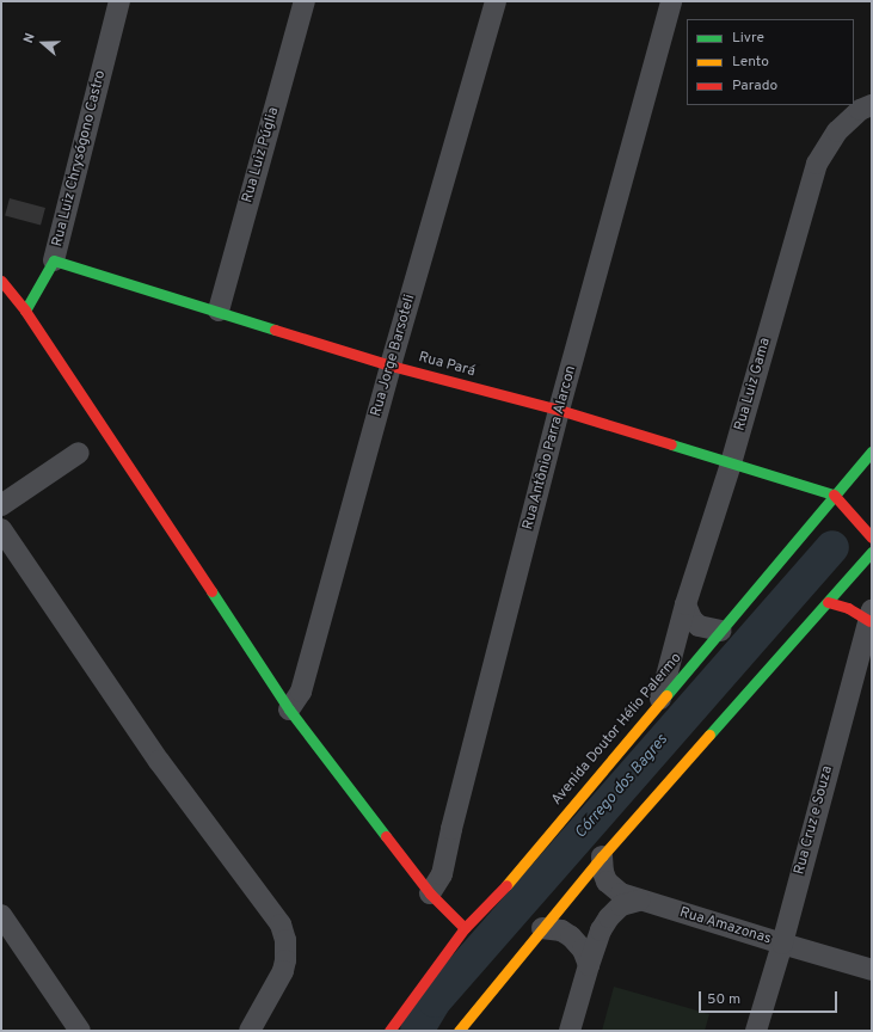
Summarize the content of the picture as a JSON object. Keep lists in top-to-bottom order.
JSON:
{
  "streets": {
    "street": [
      "Rua Luiz Púglia",
      "Rua Luiz Chrysógono Castro",
      "Rua Jorge Barsoteli",
      "Rua Pará",
      "Rua Luiz Gama",
      "Rua Antônio Parra Alarcon",
      "Avenida Doutor Hélio Palermo",
      "Rua Cruz e Souza",
      "Rua Amazonas"
    ]
  },
  "crossings": [
    ["Rua Luiz Púglia", "Rua Pará"],
    ["Rua Luiz Chrysógono Castro", "Rua Pará"],
    ["Rua Jorge Barsoteli", "Rua Pará"],
    ["Rua Pará", "Rua Luiz Gama"],
    ["Rua Pará", "Rua Antônio Parra Alarcon"],
    ["Rua Pará", "Avenida Doutor Hélio Palermo"],
    ["Rua Luiz Gama", "Avenida Doutor Hélio Palermo"],
    ["Rua Cruz e Souza", "Rua Amazonas"]
  ],
  "water": ["Córrego dos Bagres"],
  "legend": ["Livre", "Lento", "Parado"],
  "scale_bar": "50 m",
  "north": "left"
}
